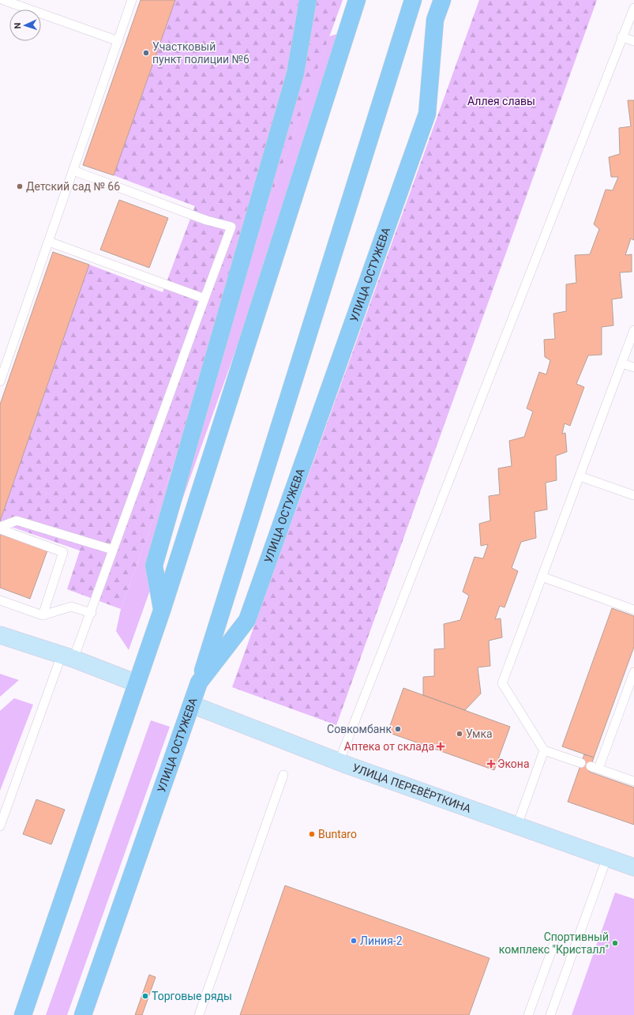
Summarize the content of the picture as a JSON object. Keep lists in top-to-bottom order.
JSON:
{
  "streets": {
    "main road": ["УЛИЦА ОСТУЖЕВА"],
    "street": ["УЛИЦА ПЕРЕВЁРТКИНА"]
  },
  "crossings": [
    ["УЛИЦА ОСТУЖЕВА", "УЛИЦА ПЕРЕВЁРТКИНА"]
  ],
  "parks": ["Аллея славы"],
  "places": {
    "other": [
      "Участковый пункт полиции №6",
      "Детский сад № 66",
      "Совкомбанк",
      "Умка",
      "Buntaro",
      "Линия-2",
      "Спортивный комплекс \"Кристалл\"",
      "Торговые ряды"
    ],
    "health": ["Аптека от склада", "Экона"]
  },
  "north": "left"
}
